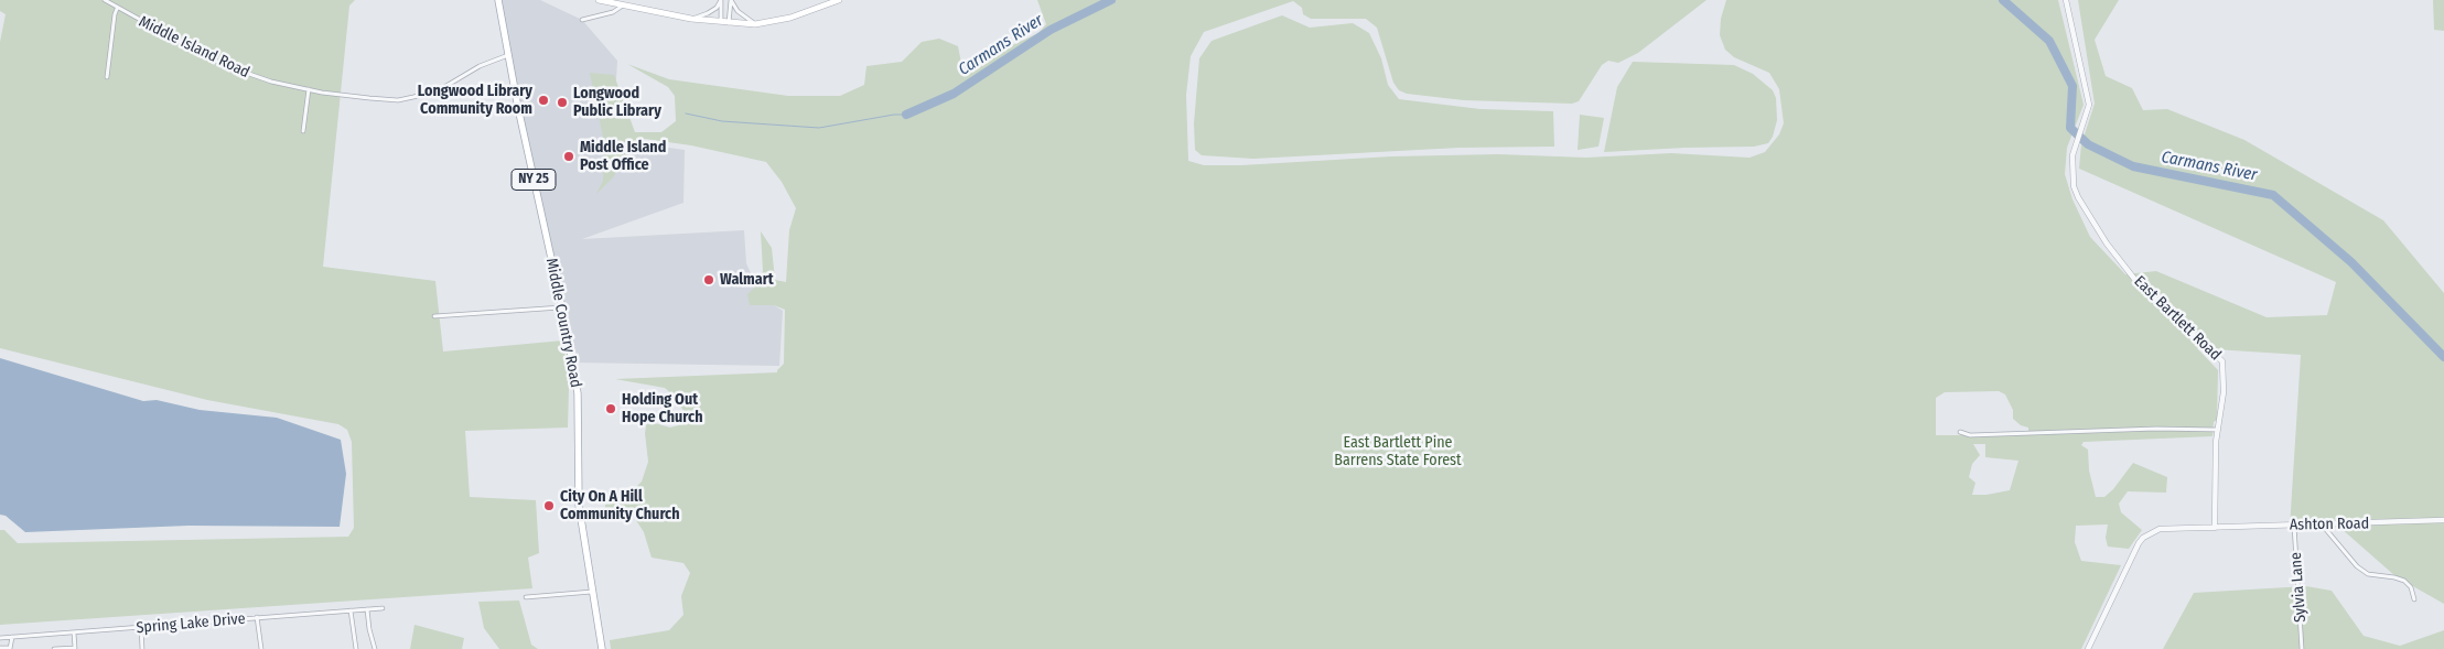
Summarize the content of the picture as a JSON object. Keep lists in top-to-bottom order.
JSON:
{
  "streets": {
    "main road": ["NY 25", "Middle Country Road"],
    "street": [
      "Middle Island Road",
      "East Bartlett Road",
      "Ashton Road",
      "Sylvia Lane",
      "Spring Lake Drive"
    ]
  },
  "crossings": [
    ["Middle Island Road", "Middle Country Road"],
    ["East Bartlett Road", "Ashton Road"],
    ["Ashton Road", "Sylvia Lane"]
  ],
  "water": ["Carmans River"],
  "parks": ["East Bartlett Pine Barrens State Forest"],
  "places": [
    "Longwood Library Community Room",
    "Longwood Public Library",
    "Middle Island Post Office",
    "Walmart",
    "Holding Out Hope Church",
    "City On A Hill Community Church"
  ]
}
